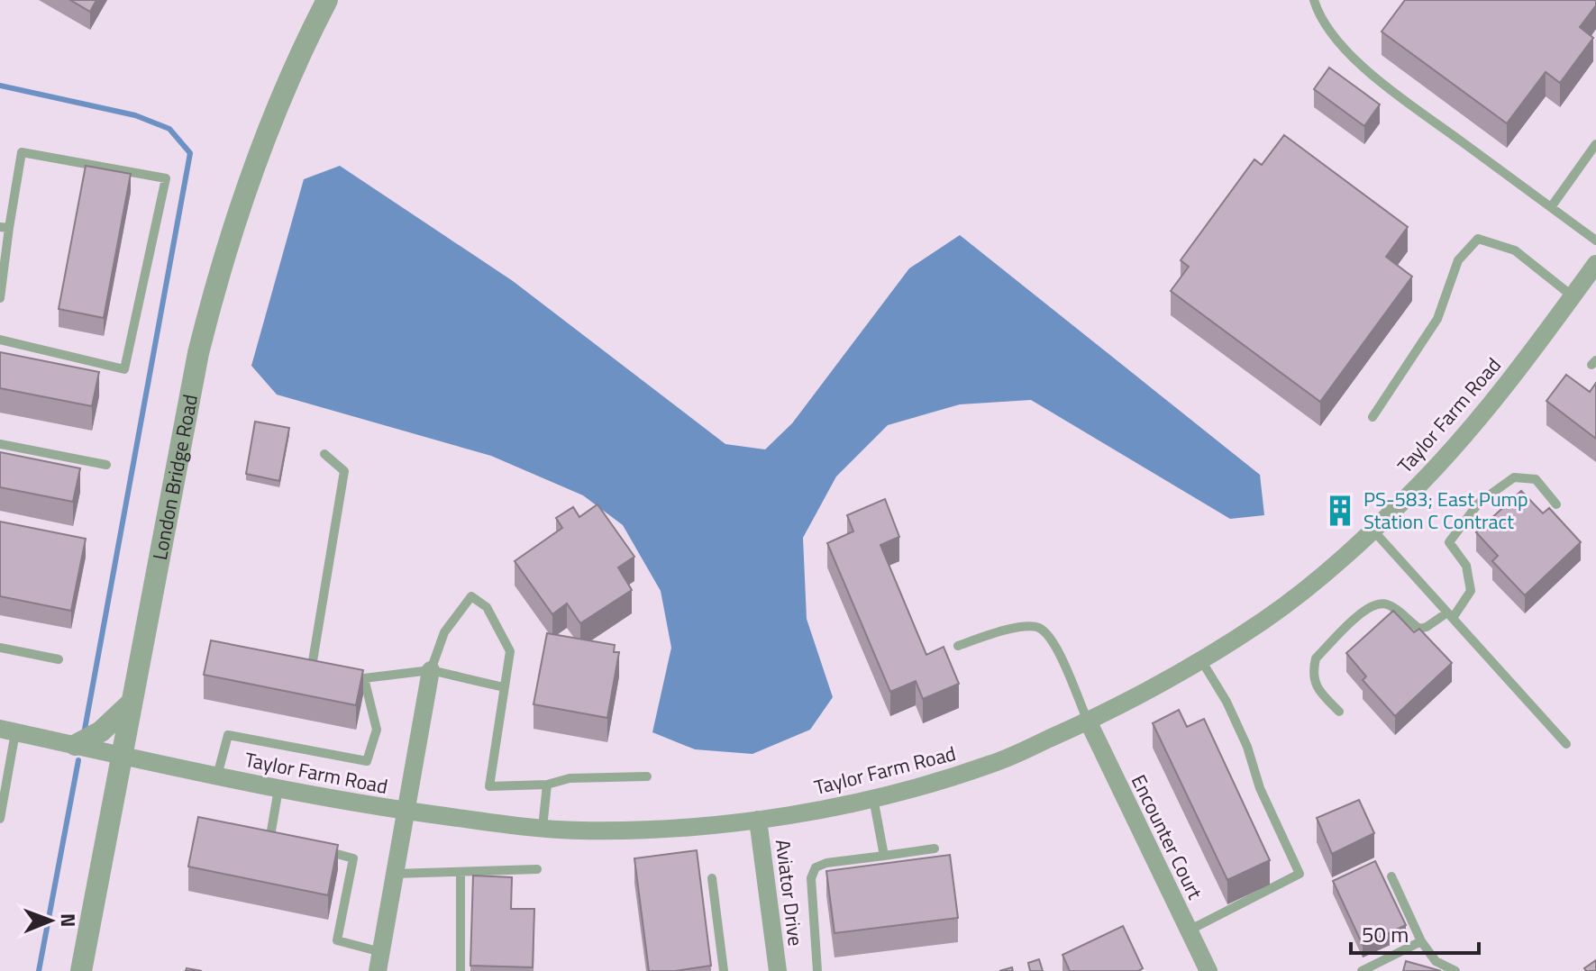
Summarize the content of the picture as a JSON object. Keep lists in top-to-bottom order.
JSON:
{
  "streets": {
    "street": [
      "Taylor Farm Road",
      "London Bridge Road",
      "Encounter Court",
      "Aviator Drive"
    ]
  },
  "crossings": [
    ["Taylor Farm Road", "London Bridge Road"],
    ["Taylor Farm Road", "Encounter Court"],
    ["Taylor Farm Road", "Aviator Drive"]
  ],
  "places": {
    "building": ["PS-583; East Pump Station C Contract"]
  },
  "scale_bar": "50 m",
  "north": "right"
}
